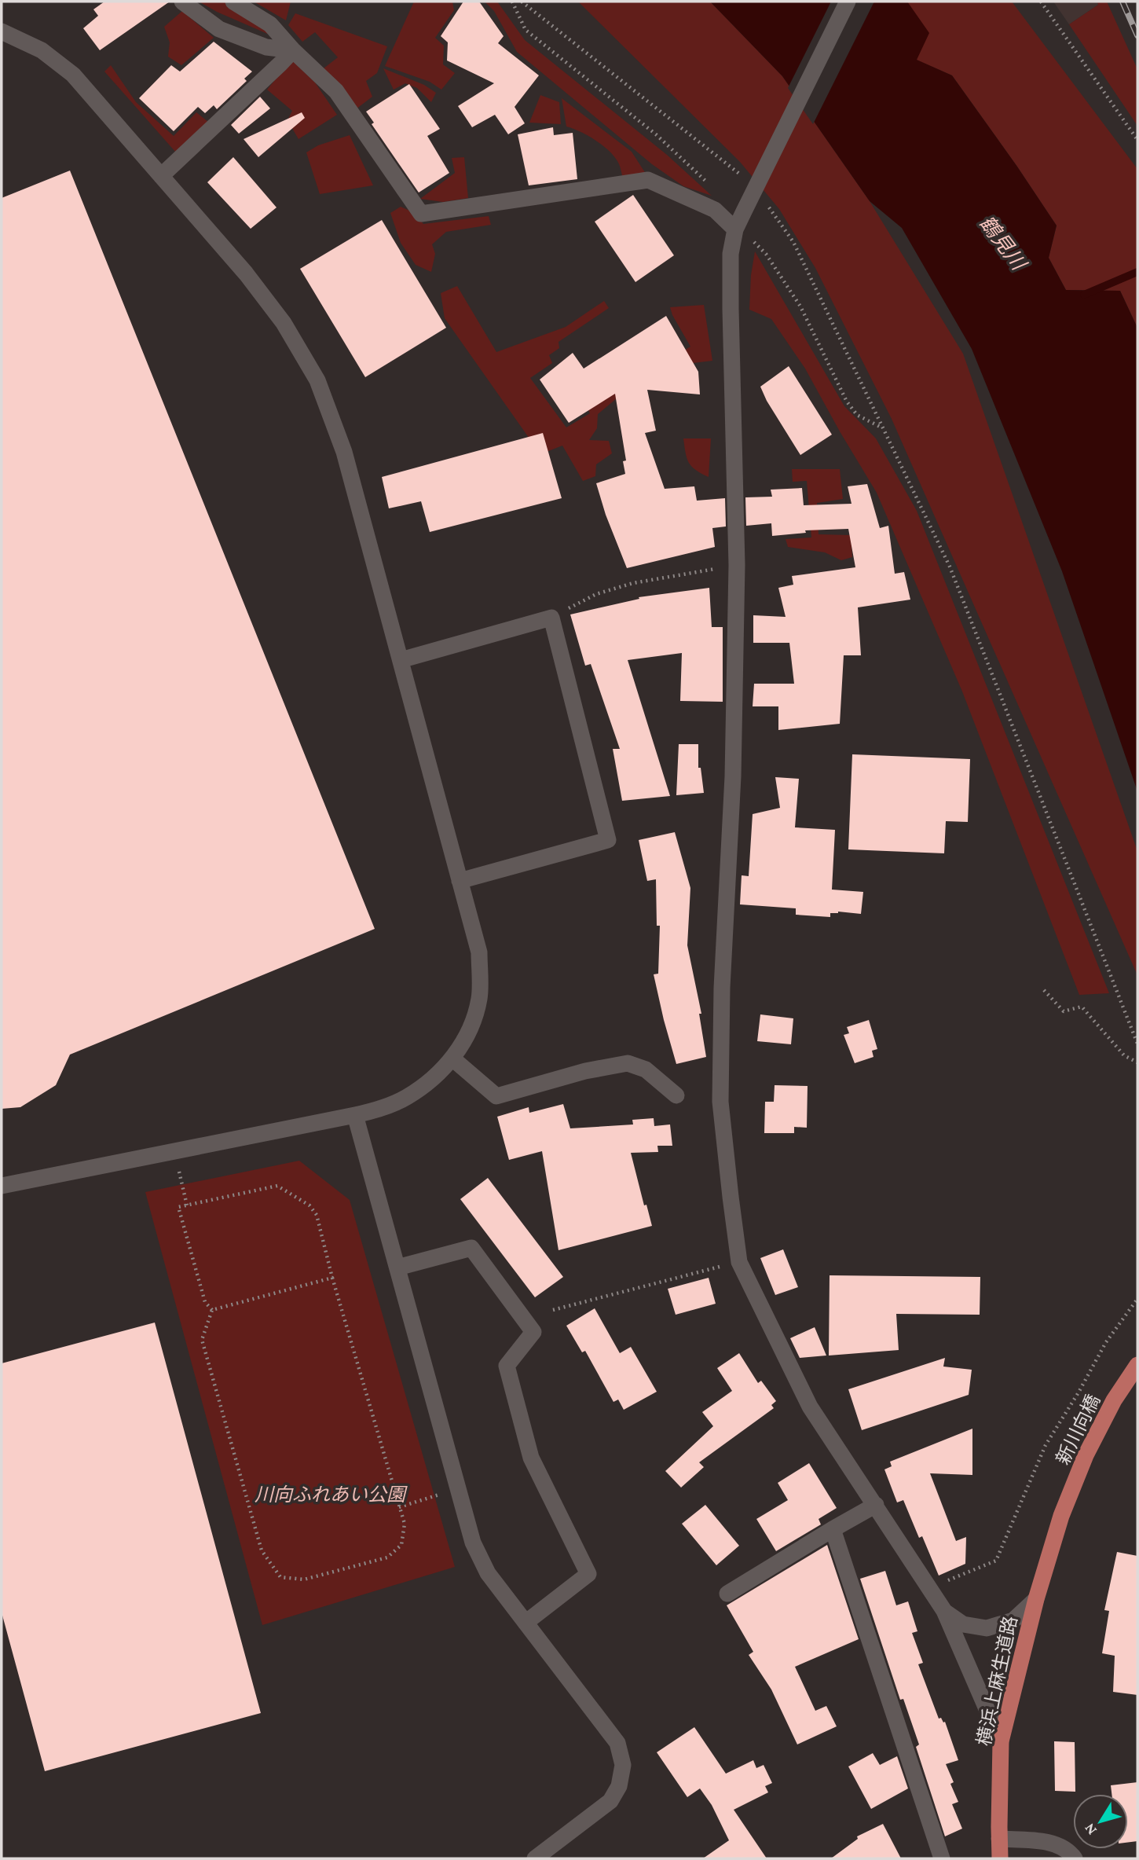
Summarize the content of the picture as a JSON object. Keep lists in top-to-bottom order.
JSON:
{
  "streets": {
    "main road": ["新川向橋", "横浜上麻生道路"]
  },
  "crossings": [
    ["新川向橋", "横浜上麻生道路"]
  ],
  "water": ["鶴見川"],
  "parks": ["川向ふれあい公園"],
  "north": "bottom left"
}
